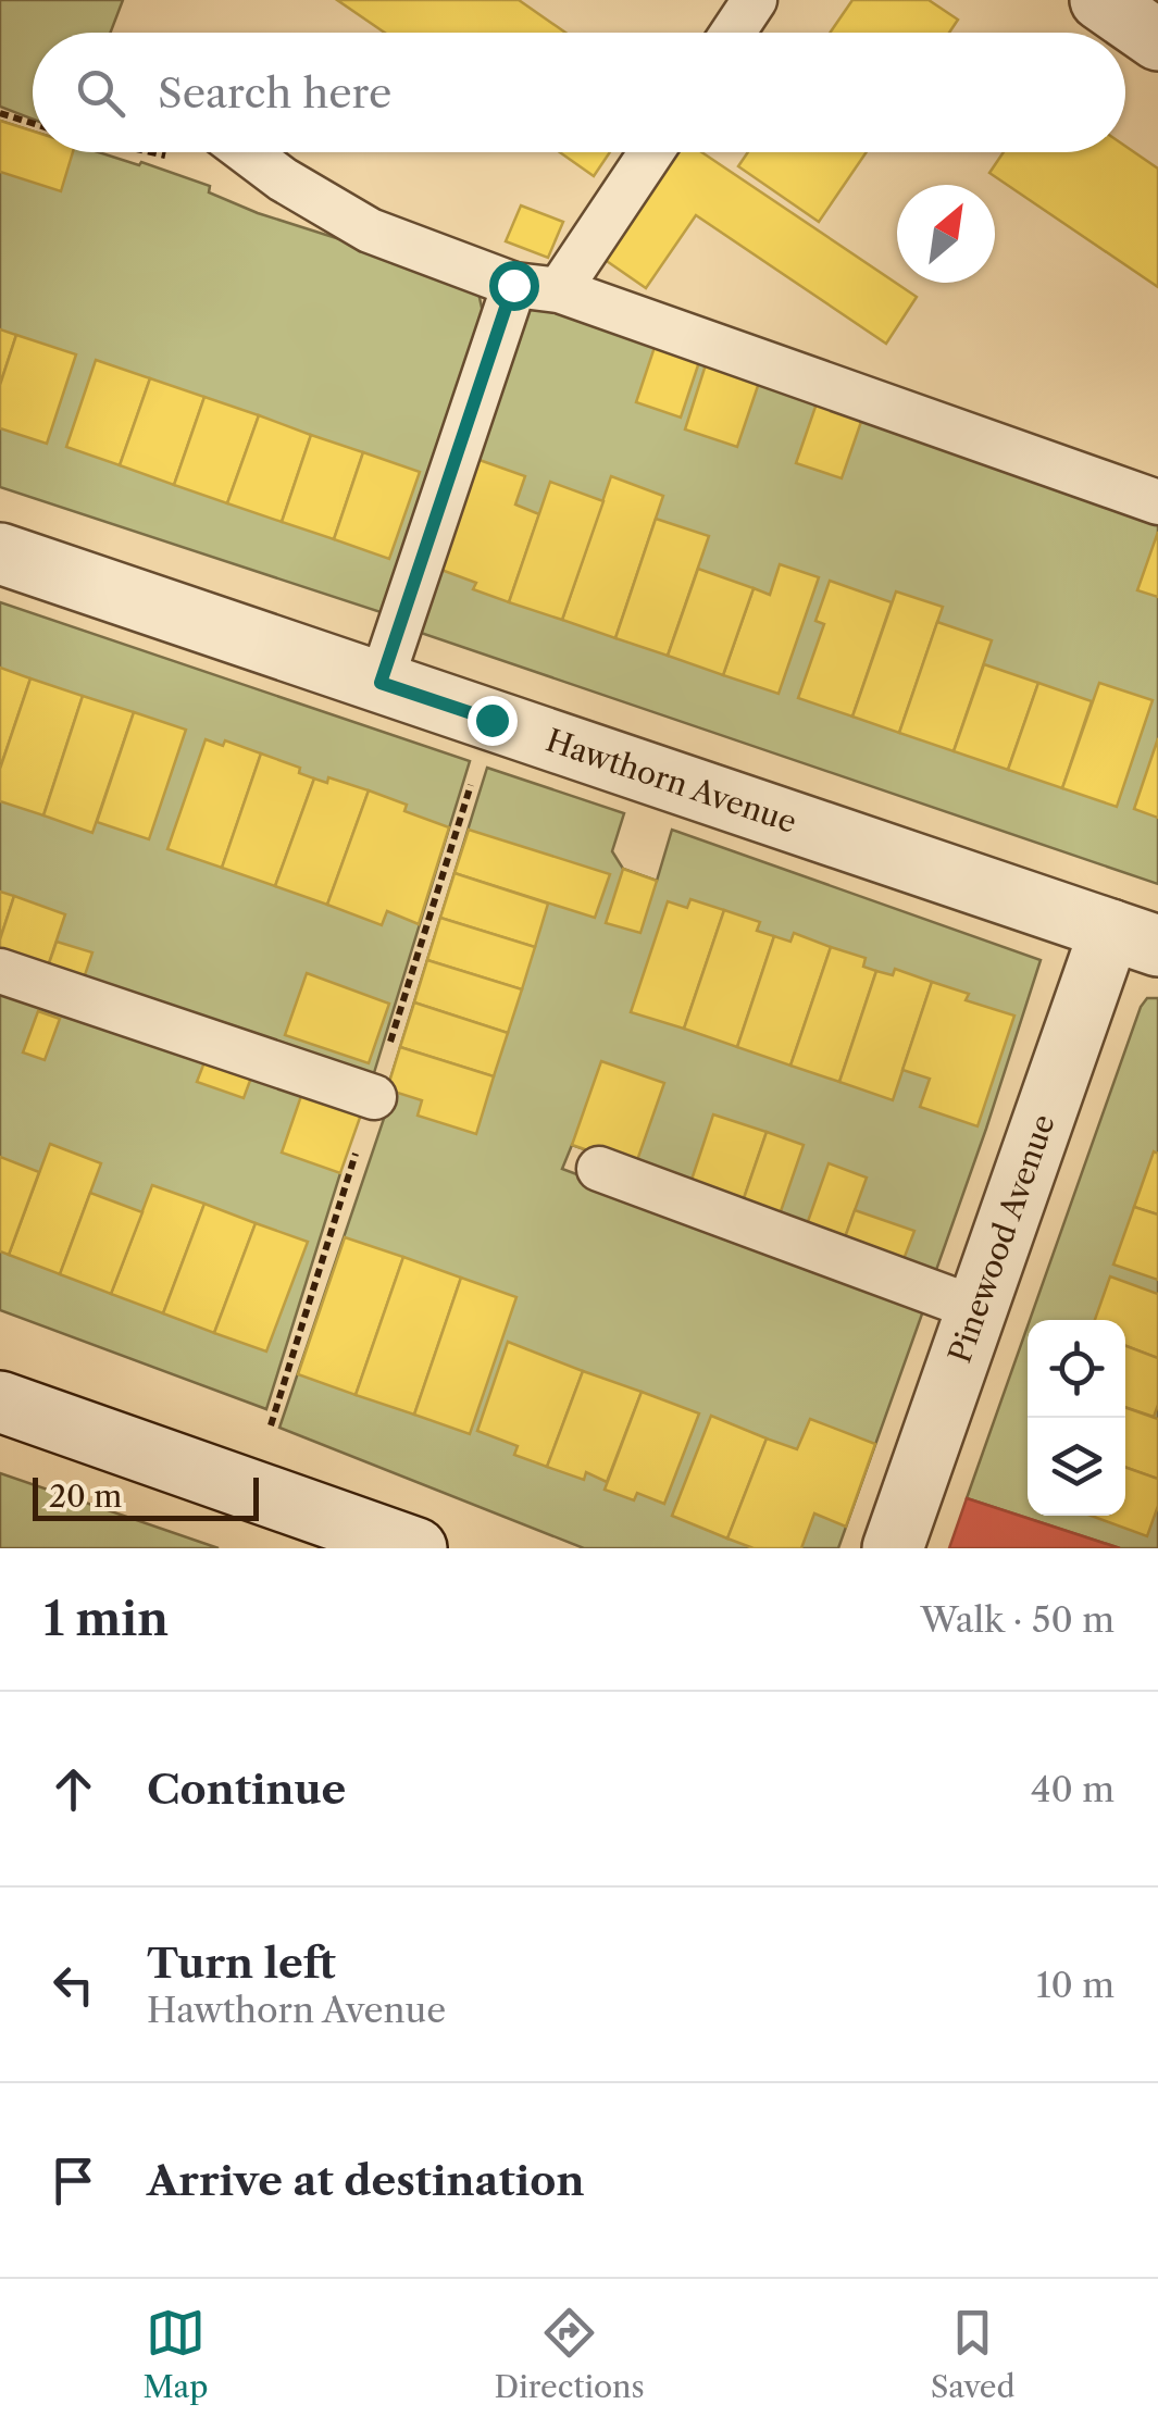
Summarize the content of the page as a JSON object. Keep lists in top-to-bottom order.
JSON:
{
  "streets": {
    "street": ["Hawthorn Avenue", "Pinewood Avenue"]
  },
  "crossings": [
    ["Hawthorn Avenue", "Pinewood Avenue"]
  ],
  "scale_bar": "20 m",
  "north": "top right",
  "page": {
    "search": "Search here",
    "scale": "20 m",
    "heading": ["1 min", "Walk · 50 m"],
    "list": [
      ["Continue", "40 m"],
      ["Turn left", "Hawthorn Avenue", "10 m"],
      "Arrive at destination"
    ],
    "nav": ["Map", "Directions", "Saved"]
  }
}
